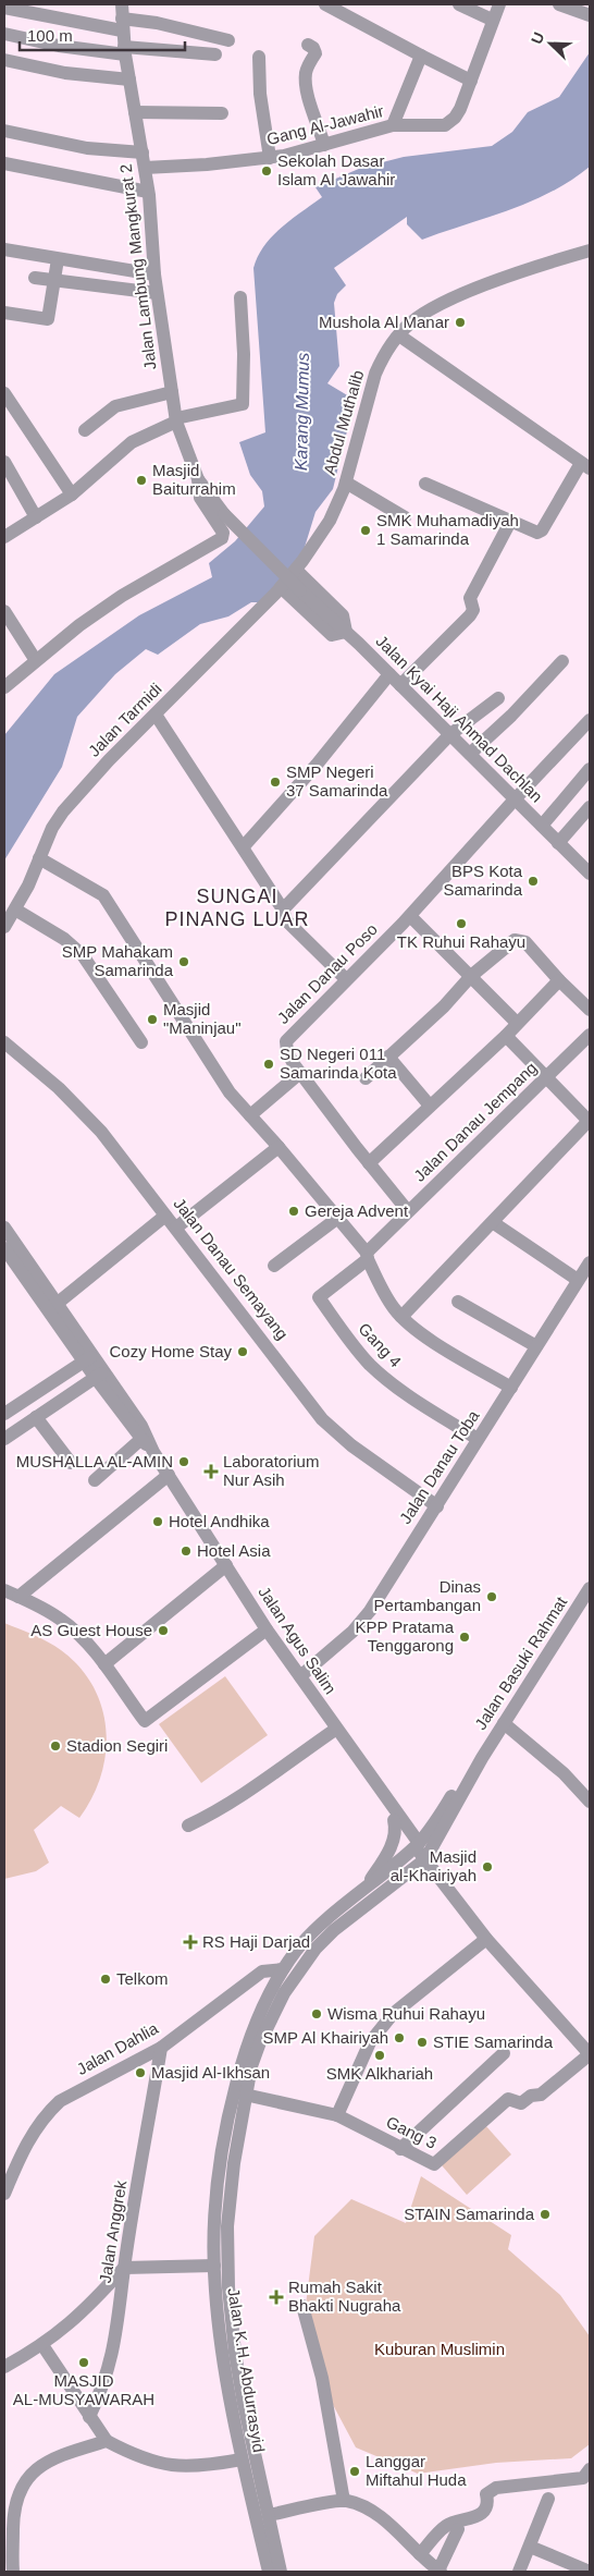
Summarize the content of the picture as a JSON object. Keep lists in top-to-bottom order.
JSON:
{
  "streets": {
    "street": [
      "Gang Al-Jawahir",
      "Jalan Lambung Mangkurat 2",
      "Abdul Muthalib",
      "Jalan Kyai Haji Ahmad Dachlan",
      "Jalan Tarmidi",
      "Jalan Danau Poso",
      "Jalan Danau Jempang",
      "Jalan Danau Semayang",
      "Gang 4",
      "Jalan Danau Toba",
      "Jalan Agus Salim",
      "Jalan Basuki Rahmat",
      "Jalan Dahlia",
      "Gang 3",
      "Jalan Anggrek",
      "Jalan K.H. Abdurrasyid"
    ]
  },
  "crossings": [
    ["Gang Al-Jawahir", "Jalan Lambung Mangkurat 2"],
    ["Jalan Lambung Mangkurat 2", "Jalan Kyai Haji Ahmad Dachlan"],
    ["Abdul Muthalib", "Jalan Tarmidi"],
    ["Jalan Kyai Haji Ahmad Dachlan", "Jalan Danau Poso"],
    ["Jalan Danau Poso", "Jalan Danau Jempang"],
    ["Jalan Danau Jempang", "Gang 4"],
    ["Jalan Danau Semayang", "Jalan Danau Toba"],
    ["Gang 4", "Jalan Danau Toba"],
    ["Jalan Danau Toba", "Jalan Agus Salim"],
    ["Jalan Agus Salim", "Jalan Basuki Rahmat"],
    ["Jalan Agus Salim", "Gang 3"],
    ["Jalan Agus Salim", "Jalan K.H. Abdurrasyid"],
    ["Jalan Basuki Rahmat", "Jalan K.H. Abdurrasyid"],
    ["Jalan Dahlia", "Jalan Anggrek"],
    ["Jalan Dahlia", "Jalan K.H. Abdurrasyid"],
    ["Gang 3", "Jalan K.H. Abdurrasyid"]
  ],
  "districts": ["SUNGAI PINANG LUAR"],
  "water": ["Karang Mumus"],
  "parks": ["Kuburan Muslimin"],
  "places": {
    "other": [
      "Sekolah Dasar Islam Al Jawahir",
      "Mushola Al Manar",
      "Masjid Baiturrahim",
      "SMK Muhamadiyah 1 Samarinda",
      "SMP Negeri 37 Samarinda",
      "BPS Kota Samarinda",
      "TK Ruhui Rahayu",
      "SMP Mahakam Samarinda",
      "Masjid \"Maninjau\"",
      "SD Negeri 011 Samarinda Kota",
      "Gereja Advent",
      "Cozy Home Stay",
      "MUSHALLA AL-AMIN",
      "Hotel Andhika",
      "Hotel Asia",
      "Dinas Pertambangan",
      "AS Guest House",
      "KPP Pratama Tenggarong",
      "Stadion Segiri",
      "Masjid al-Khairiyah",
      "Telkom",
      "Wisma Ruhui Rahayu",
      "SMP Al Khairiyah",
      "STIE Samarinda",
      "SMK Alkhariah",
      "Masjid Al-Ikhsan",
      "STAIN Samarinda",
      "MASJID AL-MUSYAWARAH",
      "Langgar Miftahul Huda"
    ],
    "health": ["Laboratorium Nur Asih", "RS Haji Darjad", "Rumah Sakit Bhakti Nugraha"]
  },
  "scale_bar": "100 m",
  "north": "top left"
}
